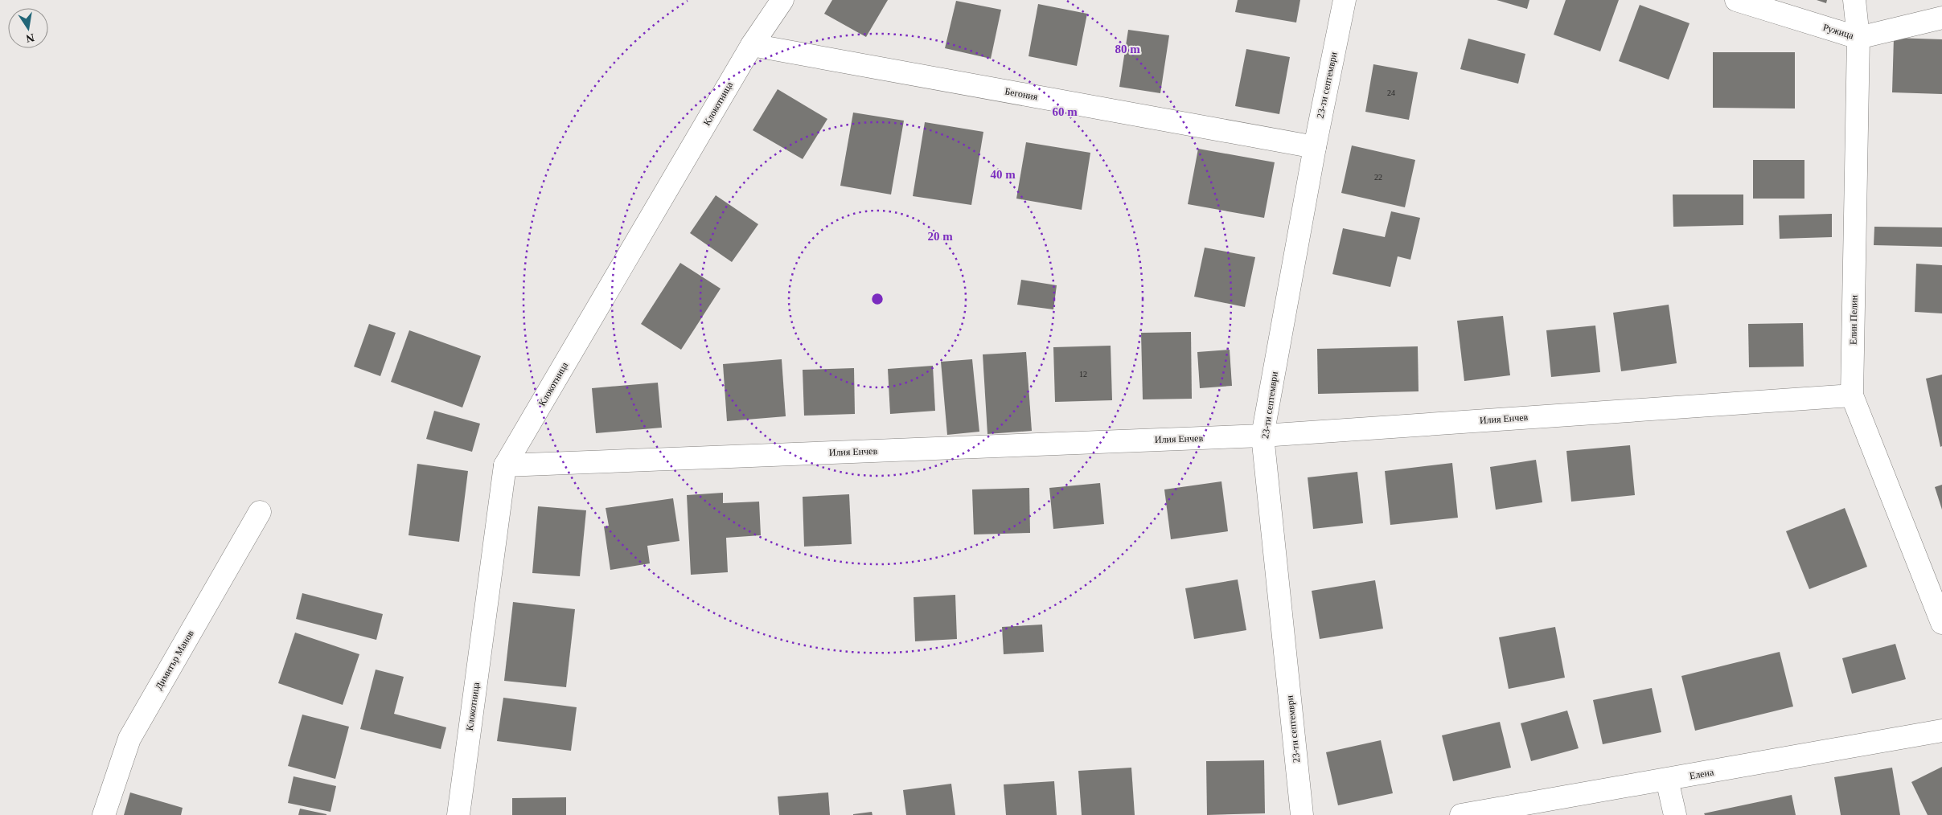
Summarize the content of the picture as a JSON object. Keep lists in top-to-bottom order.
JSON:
{
  "streets": {
    "street": [
      "Ружица",
      "23-ти септември",
      "Бегония",
      "Клокотница",
      "Елин Пелин",
      "Илия Енчев",
      "Димитър Манов",
      "Елена"
    ]
  },
  "crossings": [
    ["Ружица", "Елин Пелин"],
    ["23-ти септември", "Бегония"],
    ["23-ти септември", "Илия Енчев"],
    ["Бегония", "Клокотница"],
    ["Клокотница", "Илия Енчев"],
    ["Елин Пелин", "Илия Енчев"]
  ],
  "house_numbers": ["24", "22", "12"],
  "north": "bottom",
  "rings": [
    "80 m",
    "60 m",
    "40 m",
    "20 m"
  ]
}
